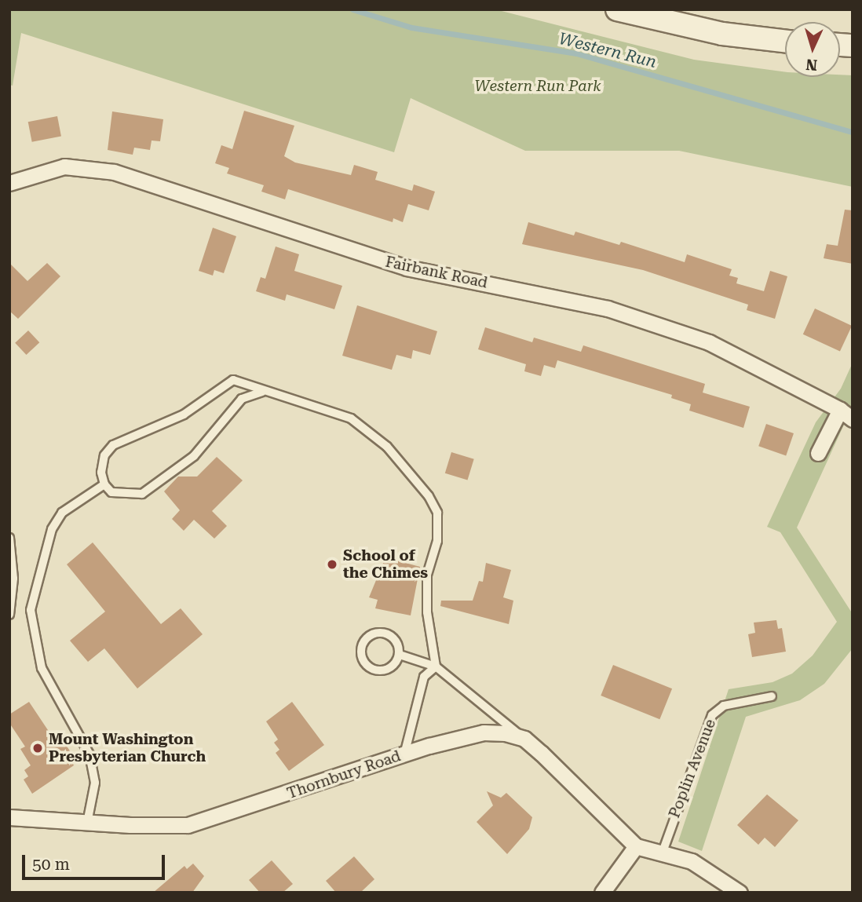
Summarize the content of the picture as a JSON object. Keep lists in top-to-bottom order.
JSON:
{
  "streets": {
    "street": ["Fairbank Road", "Thornbury Road"],
    "lane": ["Poplin Avenue"]
  },
  "water": ["Western Run"],
  "parks": ["Western Run Park"],
  "places": ["School of the Chimes", "Mount Washington Presbyterian Church"],
  "scale_bar": "50 m",
  "north": "bottom"
}
